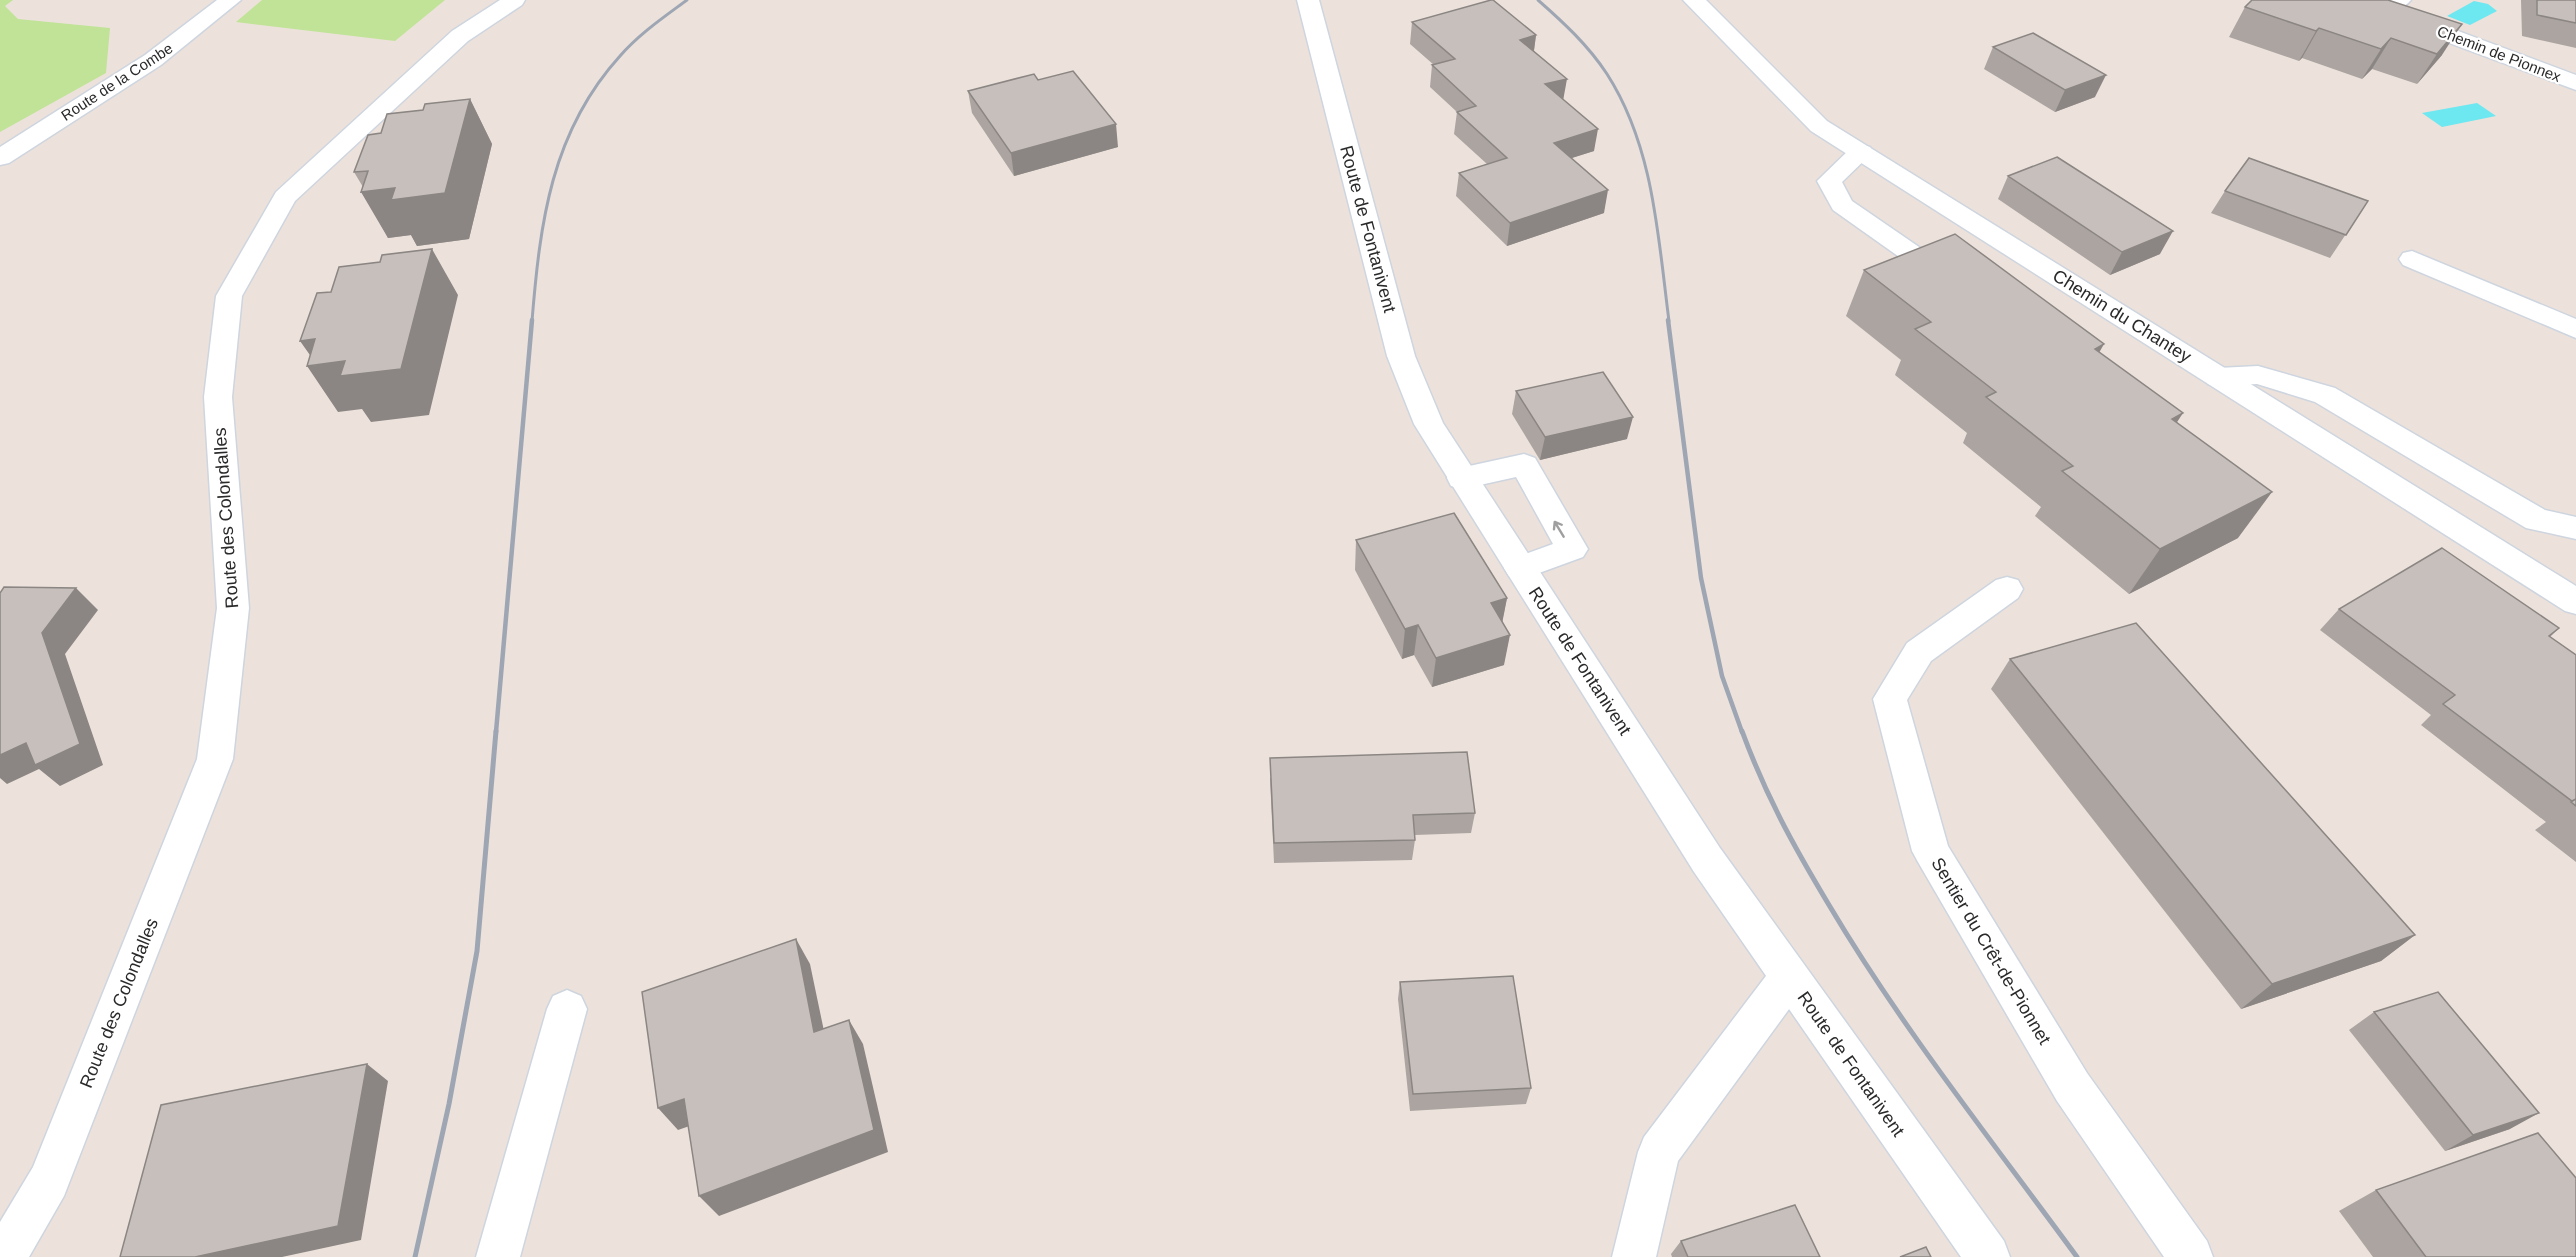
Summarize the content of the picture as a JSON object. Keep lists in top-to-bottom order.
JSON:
{
  "streets": {
    "street": [
      "Chemin de Pionnex",
      "Route de la Combe",
      "Route de Fontanivent",
      "Chemin du Chantey",
      "Route des Colondalles",
      "Sentier du Crêt-de-Pionnet"
    ]
  }
}
